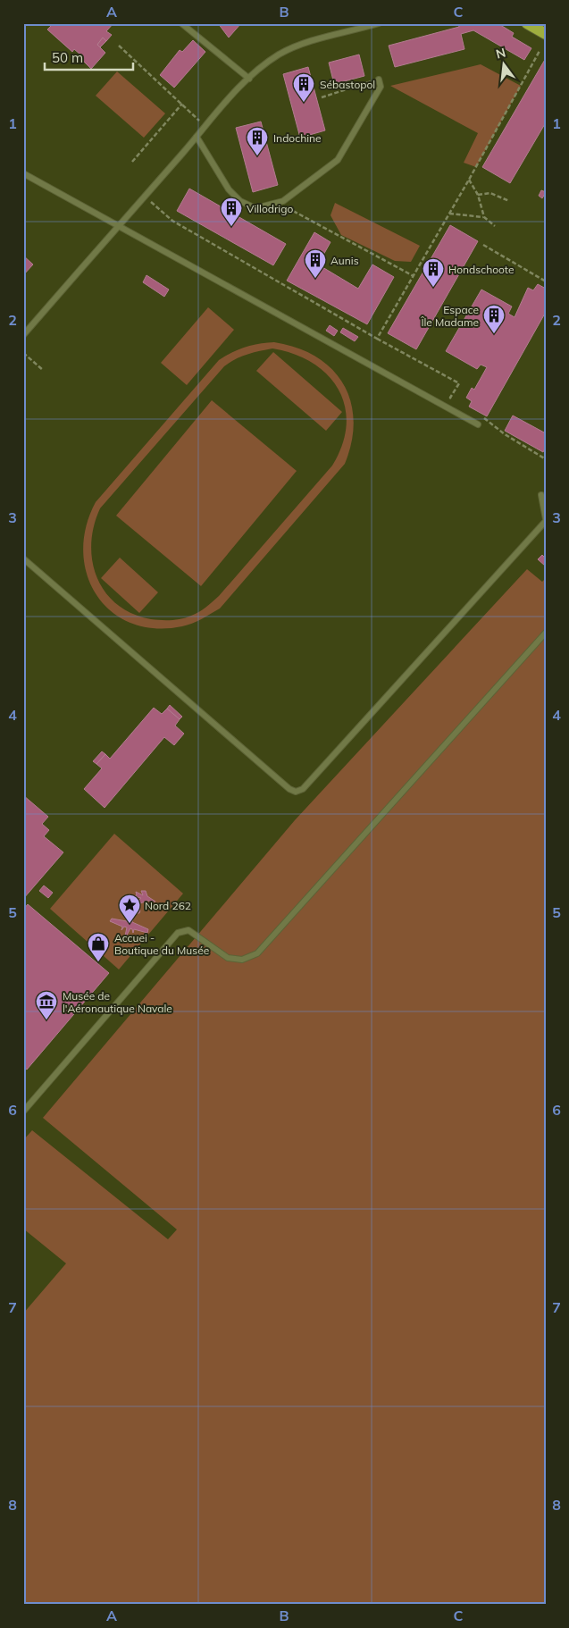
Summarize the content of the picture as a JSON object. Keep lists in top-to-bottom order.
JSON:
{
  "places": {
    "building": [
      "Sébastopol",
      "Indochine",
      "Villodrigo",
      "Aunis",
      "Hondschoote",
      "Espace Île Madame"
    ],
    "place": ["Nord 262"],
    "shop": ["Accuei - Boutique du Musée"],
    "museum": ["Musée de l'Aéronautique Navale"]
  },
  "scale_bar": "50 m",
  "north": "top",
  "grid": {
    "columns": ["A", "B", "C"],
    "rows": [
      "1",
      "2",
      "3",
      "4",
      "5",
      "6",
      "7",
      "8"
    ]
  }
}
